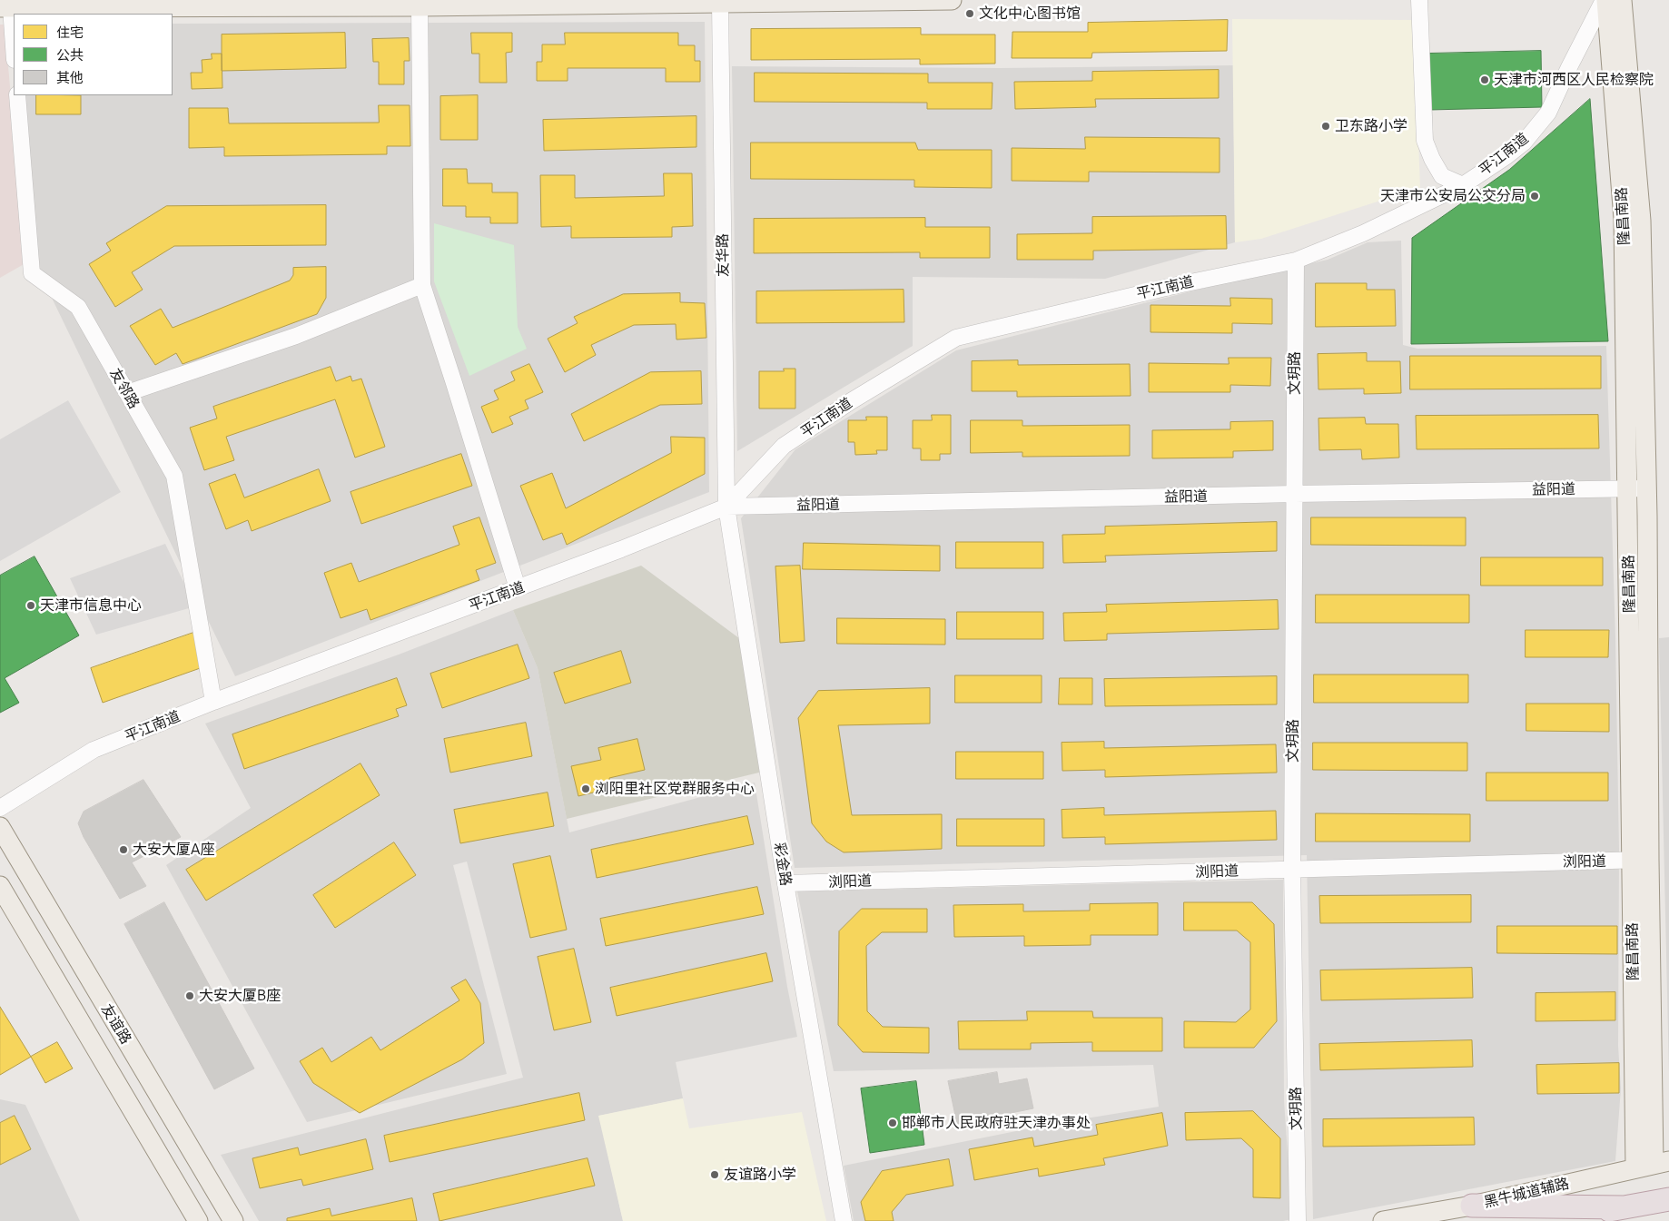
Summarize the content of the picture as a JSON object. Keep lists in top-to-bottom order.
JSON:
{
  "streets": {
    "main road": ["隆昌南路", "友谊路", "黑牛城道辅路"],
    "street": [
      "平江南道",
      "友华路",
      "文玥路",
      "友邻路",
      "益阳道",
      "浏阳道",
      "彩金路"
    ]
  },
  "crossings": [
    ["平江南道", "隆昌南路"],
    ["平江南道", "友华路"],
    ["平江南道", "文玥路"],
    ["平江南道", "友邻路"],
    ["平江南道", "益阳道"],
    ["平江南道", "彩金路"],
    ["隆昌南路", "益阳道"],
    ["隆昌南路", "浏阳道"],
    ["隆昌南路", "黑牛城道辅路"],
    ["友华路", "益阳道"],
    ["友华路", "彩金路"],
    ["文玥路", "益阳道"],
    ["文玥路", "浏阳道"],
    ["益阳道", "彩金路"],
    ["浏阳道", "彩金路"]
  ],
  "places": [
    "文化中心图书馆",
    "天津市河西区人民检察院",
    "卫东路小学",
    "天津市公安局公交分局",
    "天津市信息中心",
    "浏阳里社区党群服务中心",
    "大安大厦A座",
    "大安大厦B座",
    "邯郸市人民政府驻天津办事处",
    "友谊路小学"
  ],
  "legend": ["住宅", "公共", "其他"]
}
